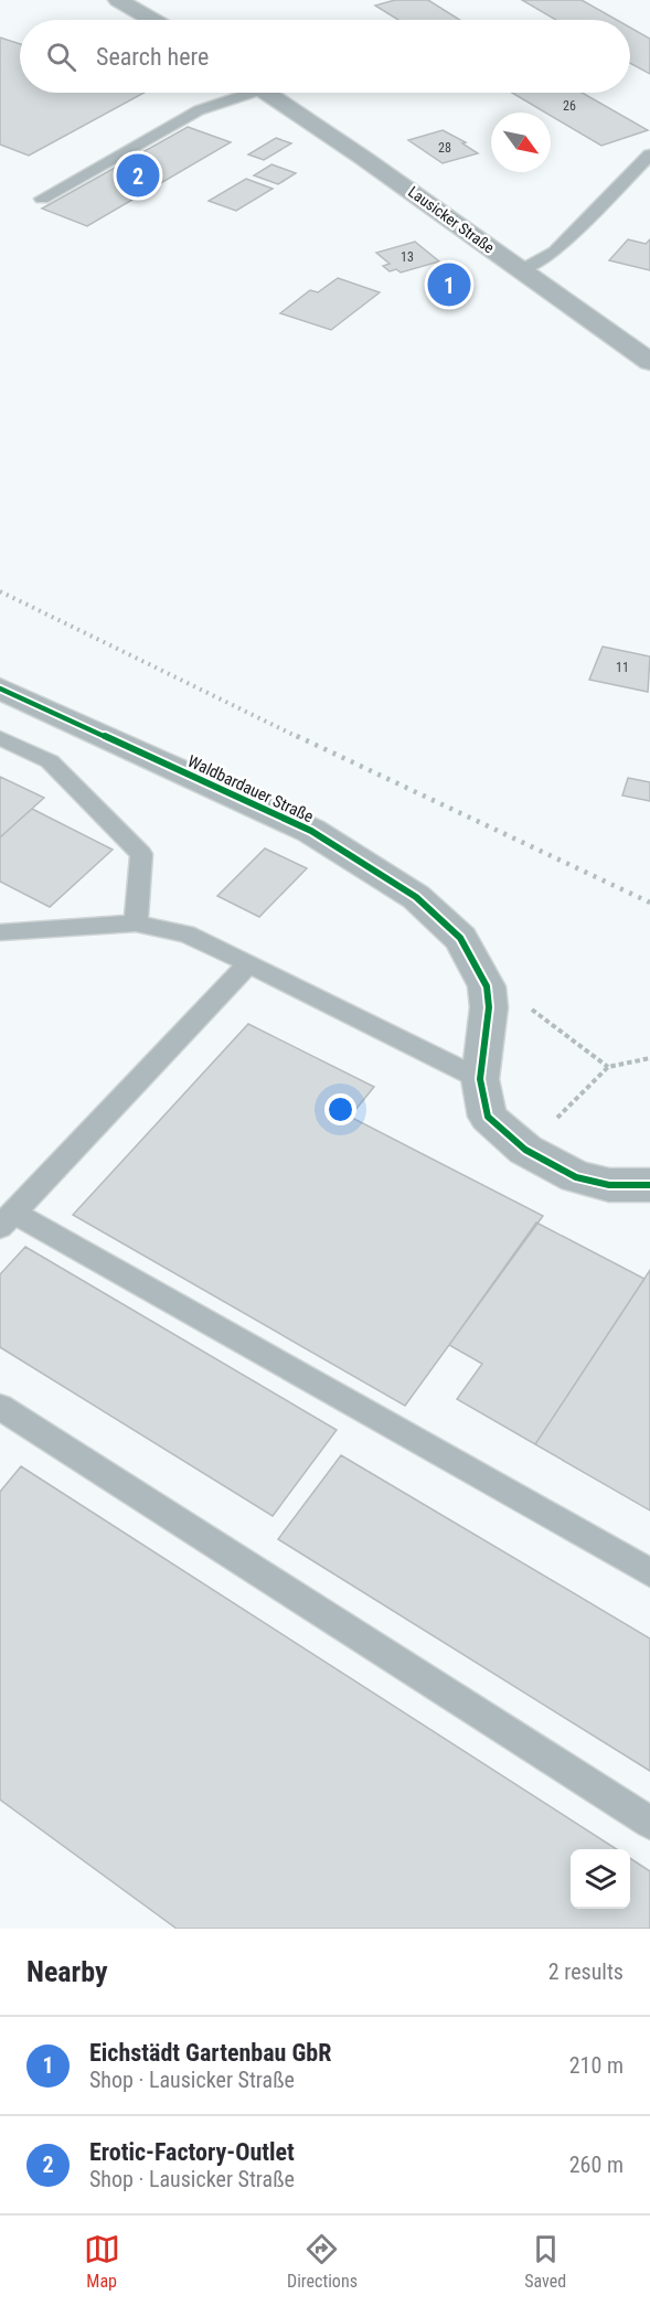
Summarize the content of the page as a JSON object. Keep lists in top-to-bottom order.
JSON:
{
  "streets": {
    "main road": ["Lausicker Straße"],
    "street": ["Waldbardauer Straße"]
  },
  "house_numbers": [
    "26",
    "28",
    "13",
    "11"
  ],
  "north": "bottom right",
  "page": {
    "search": "Search here",
    "pins": ["2", "1"],
    "heading": ["Nearby", "2 results"],
    "list": [
      {
        "mark": "1",
        "name": "Eichstädt Gartenbau GbR",
        "note": "Shop · Lausicker Straße",
        "value": "210 m"
      },
      {
        "mark": "2",
        "name": "Erotic-Factory-Outlet",
        "note": "Shop · Lausicker Straße",
        "value": "260 m"
      }
    ],
    "nav": ["Map", "Directions", "Saved"]
  }
}
